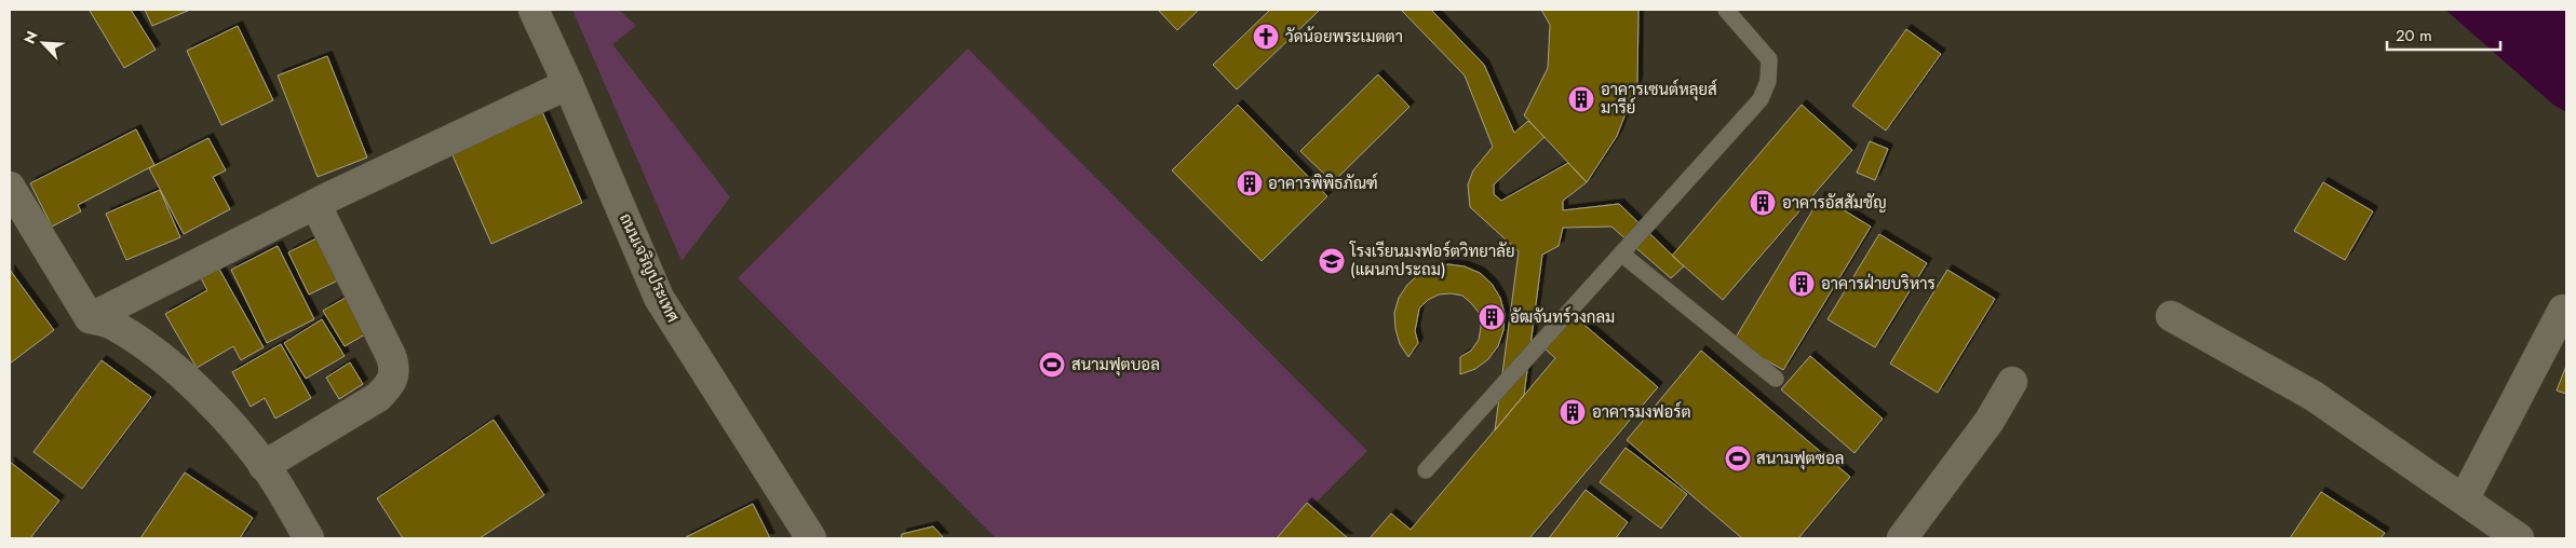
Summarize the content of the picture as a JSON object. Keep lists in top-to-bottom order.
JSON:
{
  "streets": {
    "street": ["ถนนเจริญประเทศ"]
  },
  "places": {
    "church": ["วัดน้อยพระเมตตา"],
    "building": [
      "อาคารเซนต์หลุยส์ มารีย์",
      "อาคารพิพิธภัณฑ์",
      "อาคารอัสสัมชัญ",
      "อาคารฝ่ายบริหาร",
      "อัฒจันทร์วงกลม",
      "อาคารมงฟอร์ต"
    ],
    "school or university": ["โรงเรียนมงฟอร์ตวิทยาลัย (แผนกประถม)"],
    "sports": ["สนามฟุตบอล", "สนามฟุตซอล"]
  },
  "scale_bar": "20 m",
  "north": "top left"
}
